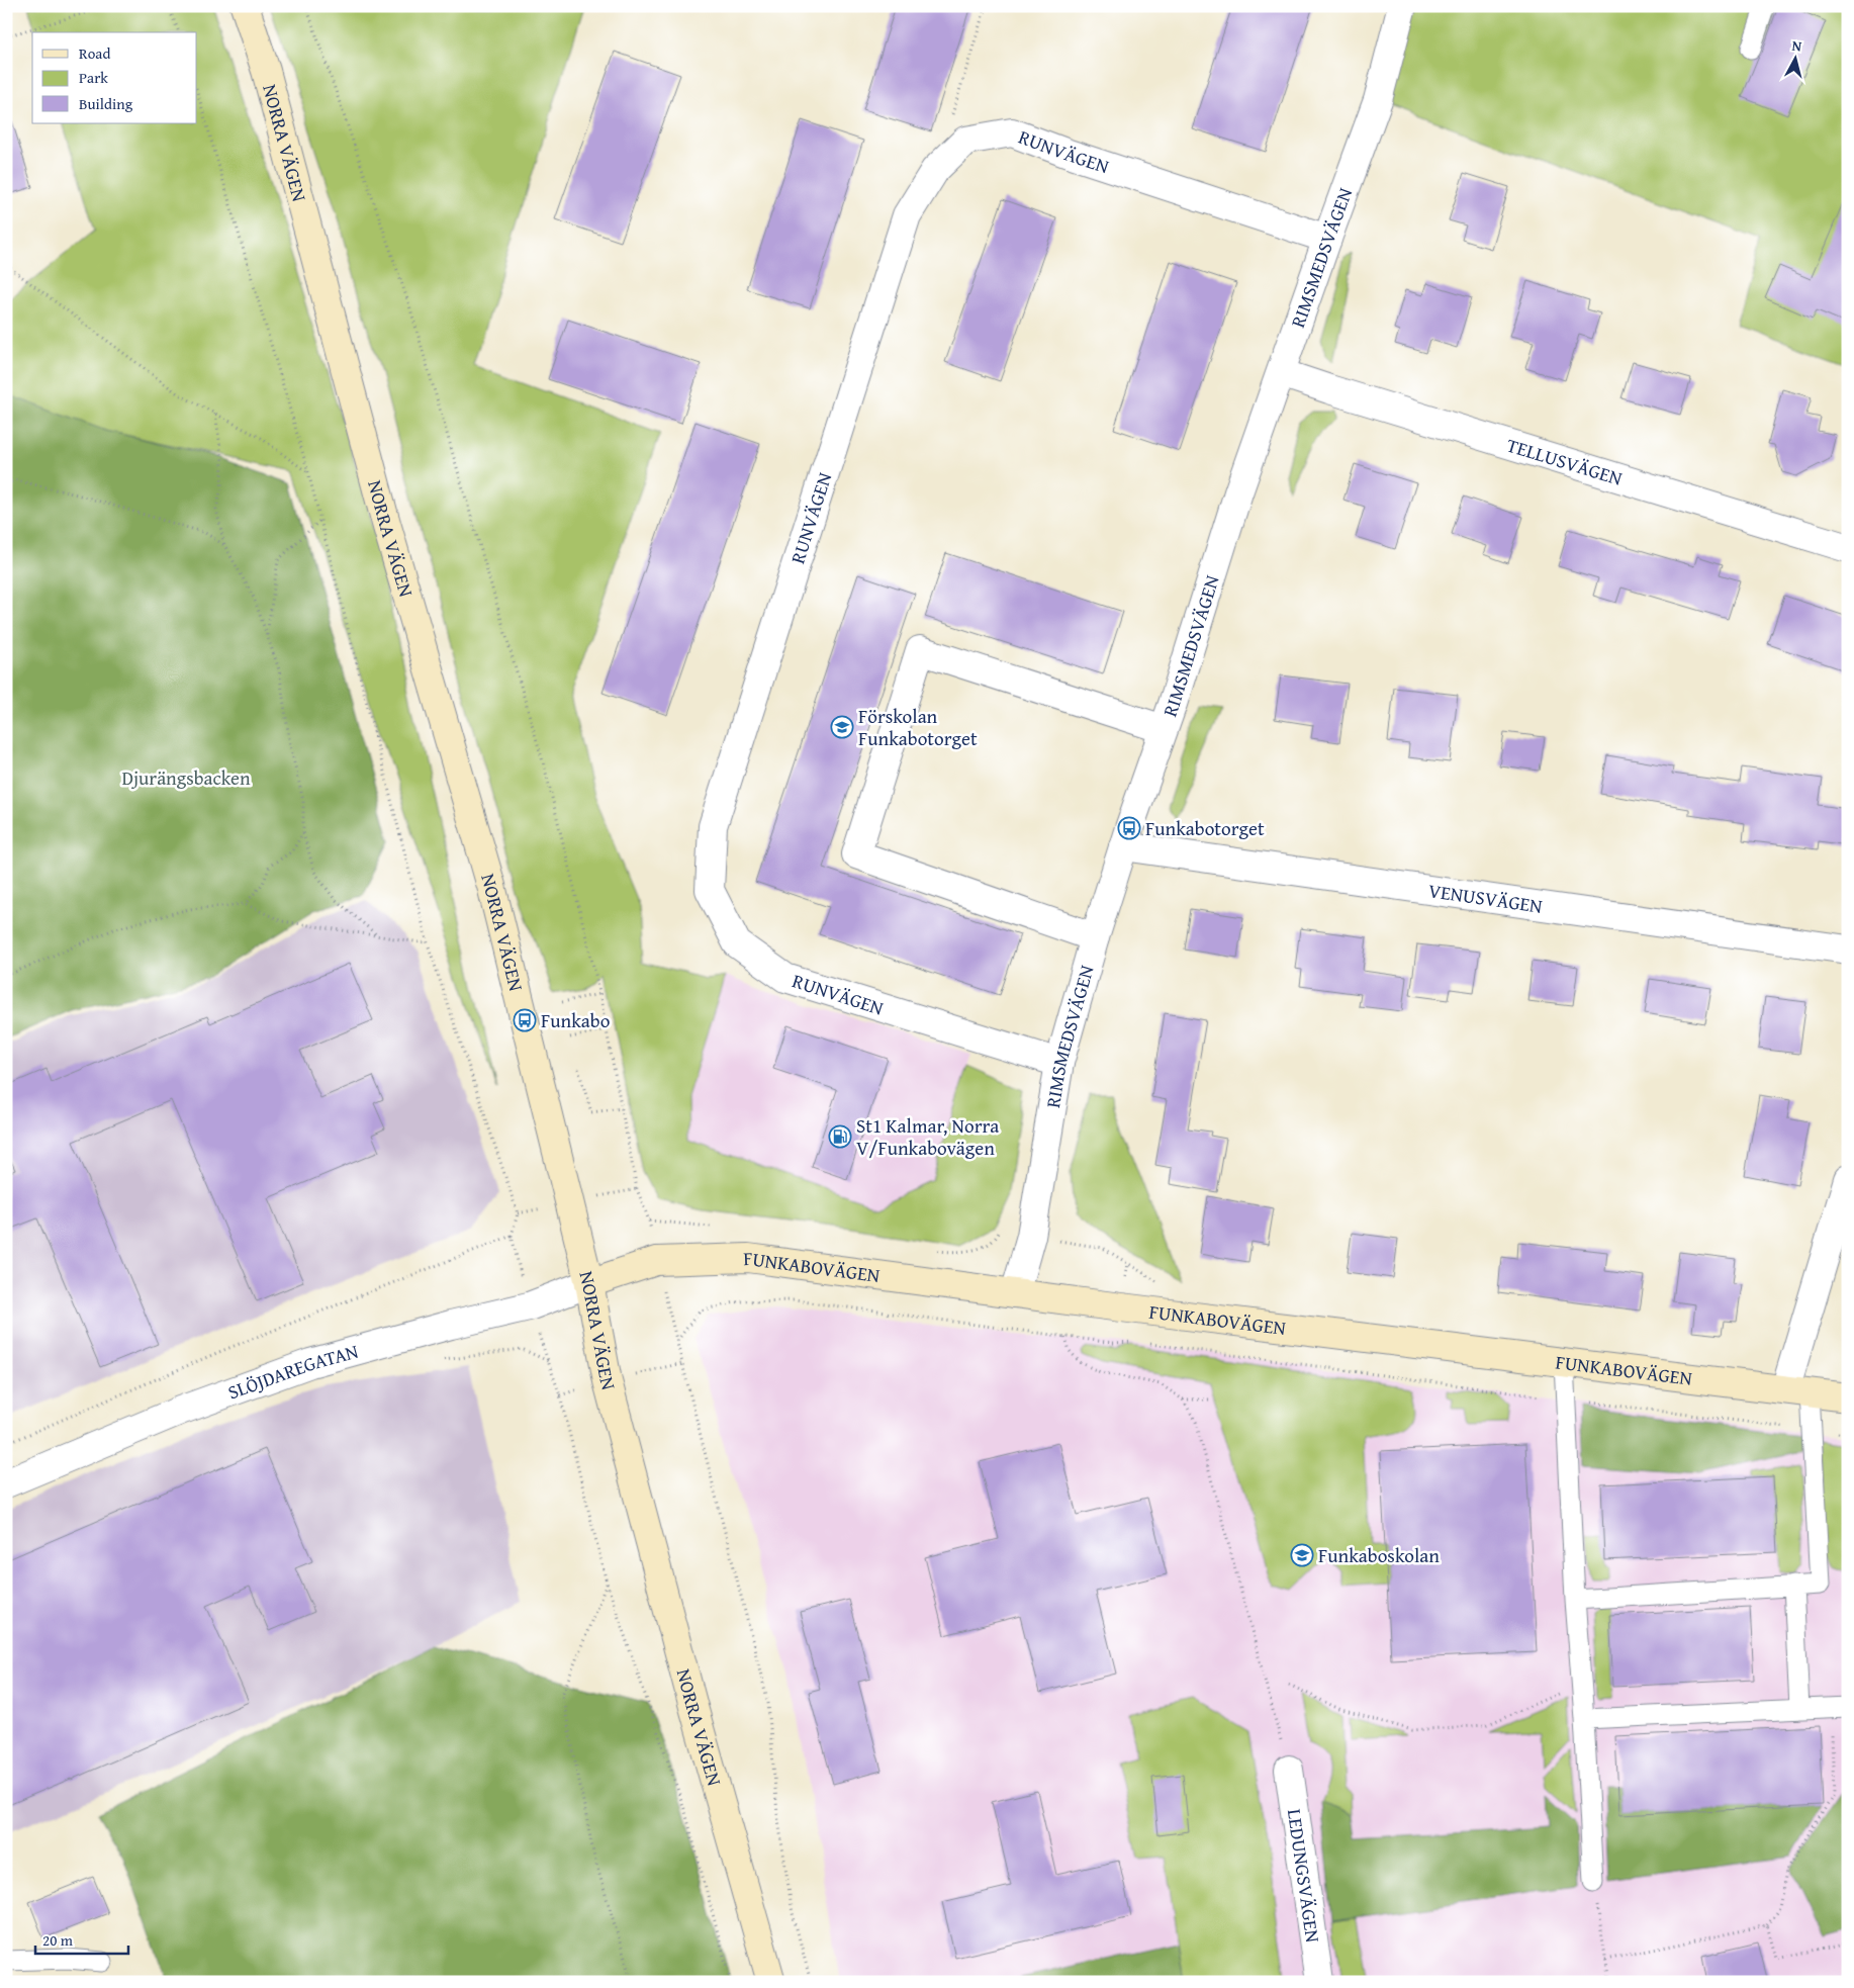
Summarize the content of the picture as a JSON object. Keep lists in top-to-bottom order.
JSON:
{
  "streets": {
    "main road": ["NORRA VÄGEN", "FUNKABOVÄGEN"],
    "street": [
      "RUNVÄGEN",
      "RIMSMEDSVÄGEN",
      "TELLUSVÄGEN",
      "VENUSVÄGEN",
      "SLÖJDAREGATAN",
      "LEDUNGSVÄGEN"
    ]
  },
  "crossings": [
    ["NORRA VÄGEN", "FUNKABOVÄGEN"],
    ["NORRA VÄGEN", "SLÖJDAREGATAN"],
    ["RUNVÄGEN", "RIMSMEDSVÄGEN"],
    ["RIMSMEDSVÄGEN", "TELLUSVÄGEN"],
    ["RIMSMEDSVÄGEN", "VENUSVÄGEN"],
    ["RIMSMEDSVÄGEN", "FUNKABOVÄGEN"],
    ["FUNKABOVÄGEN", "SLÖJDAREGATAN"]
  ],
  "parks": ["Djurängsbacken"],
  "places": {
    "school or university": ["Förskolan Funkabotorget", "Funkaboskolan"],
    "bus stop": ["Funkabotorget", "Funkabo"],
    "fuel station": ["St1 Kalmar, Norra V/Funkabovägen"]
  },
  "legend": ["Road", "Park", "Building"],
  "scale_bar": "20 m",
  "north": "top"
}
